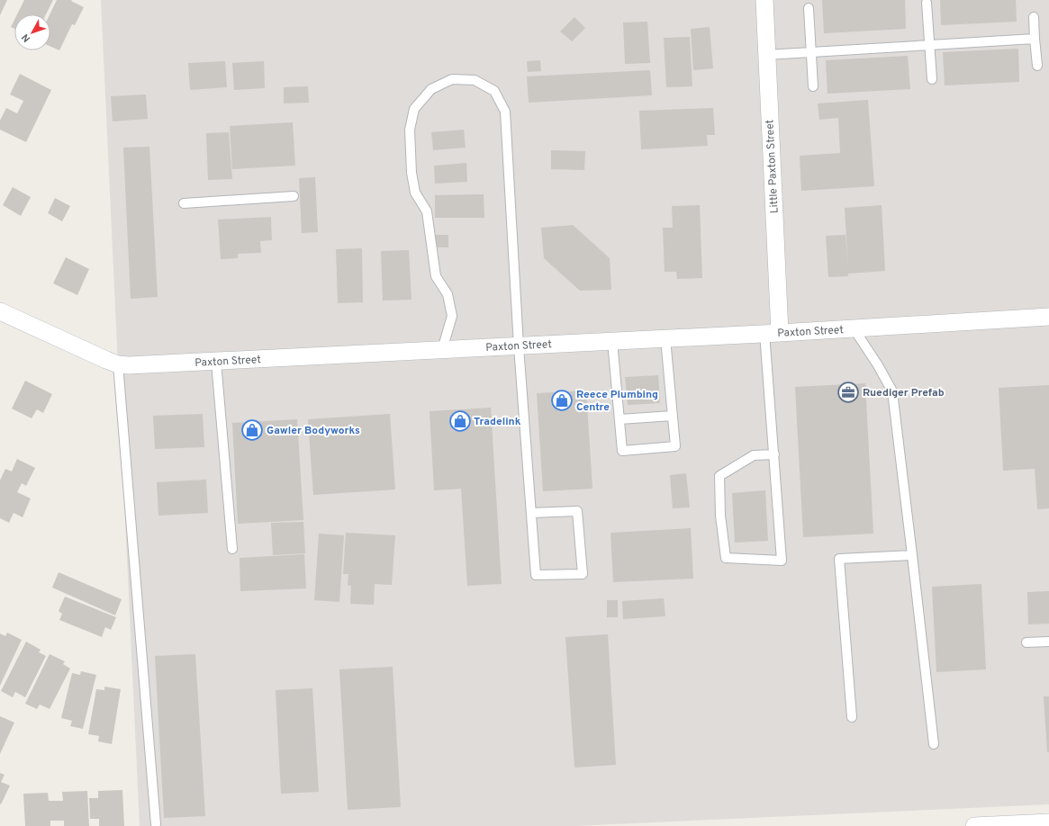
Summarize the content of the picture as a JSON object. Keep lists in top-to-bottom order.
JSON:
{
  "streets": {
    "street": ["Little Paxton Street", "Paxton Street"]
  },
  "crossings": [
    ["Little Paxton Street", "Paxton Street"]
  ],
  "places": {
    "office": ["Ruediger Prefab"],
    "shop": ["Reece Plumbing Centre", "Tradelink", "Gawler Bodyworks"]
  },
  "north": "bottom left"
}
